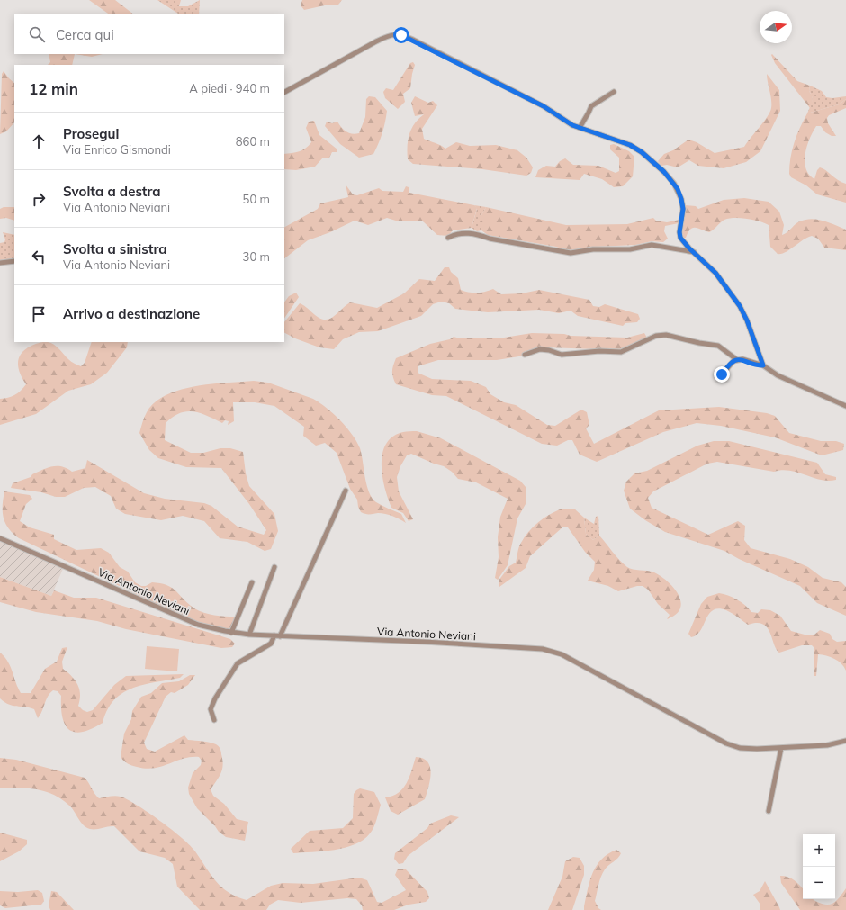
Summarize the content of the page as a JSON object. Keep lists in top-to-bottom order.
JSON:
{
  "streets": {
    "street": ["Via Antonio Neviani"]
  },
  "north": "right",
  "page": {
    "search": "Cerca qui",
    "heading": ["12 min", "A piedi · 940 m"],
    "list": [
      ["Prosegui", "Via Enrico Gismondi", "860 m"],
      ["Svolta a destra", "Via Antonio Neviani", "50 m"],
      ["Svolta a sinistra", "Via Antonio Neviani", "30 m"],
      "Arrivo a destinazione"
    ],
    "map_buttons": ["+", "−"]
  }
}
